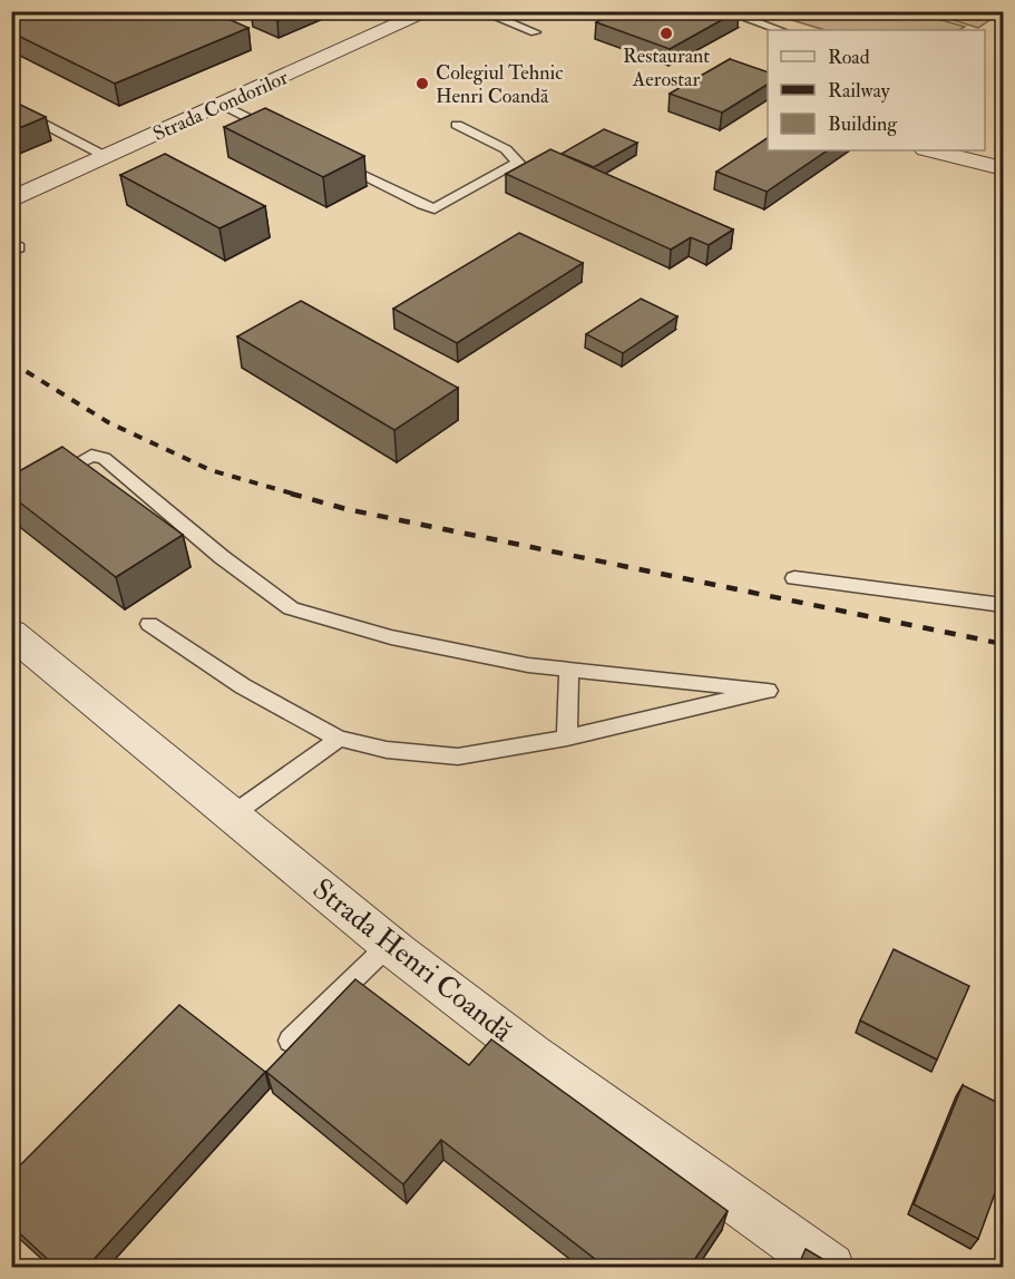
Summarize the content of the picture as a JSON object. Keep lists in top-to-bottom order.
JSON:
{
  "streets": {
    "street": ["Strada Condorilor", "Strada Henri Coandă"]
  },
  "places": ["Restaurant Aerostar", "Colegiul Tehnic Henri Coandă"],
  "legend": ["Road", "Railway", "Building"]
}
